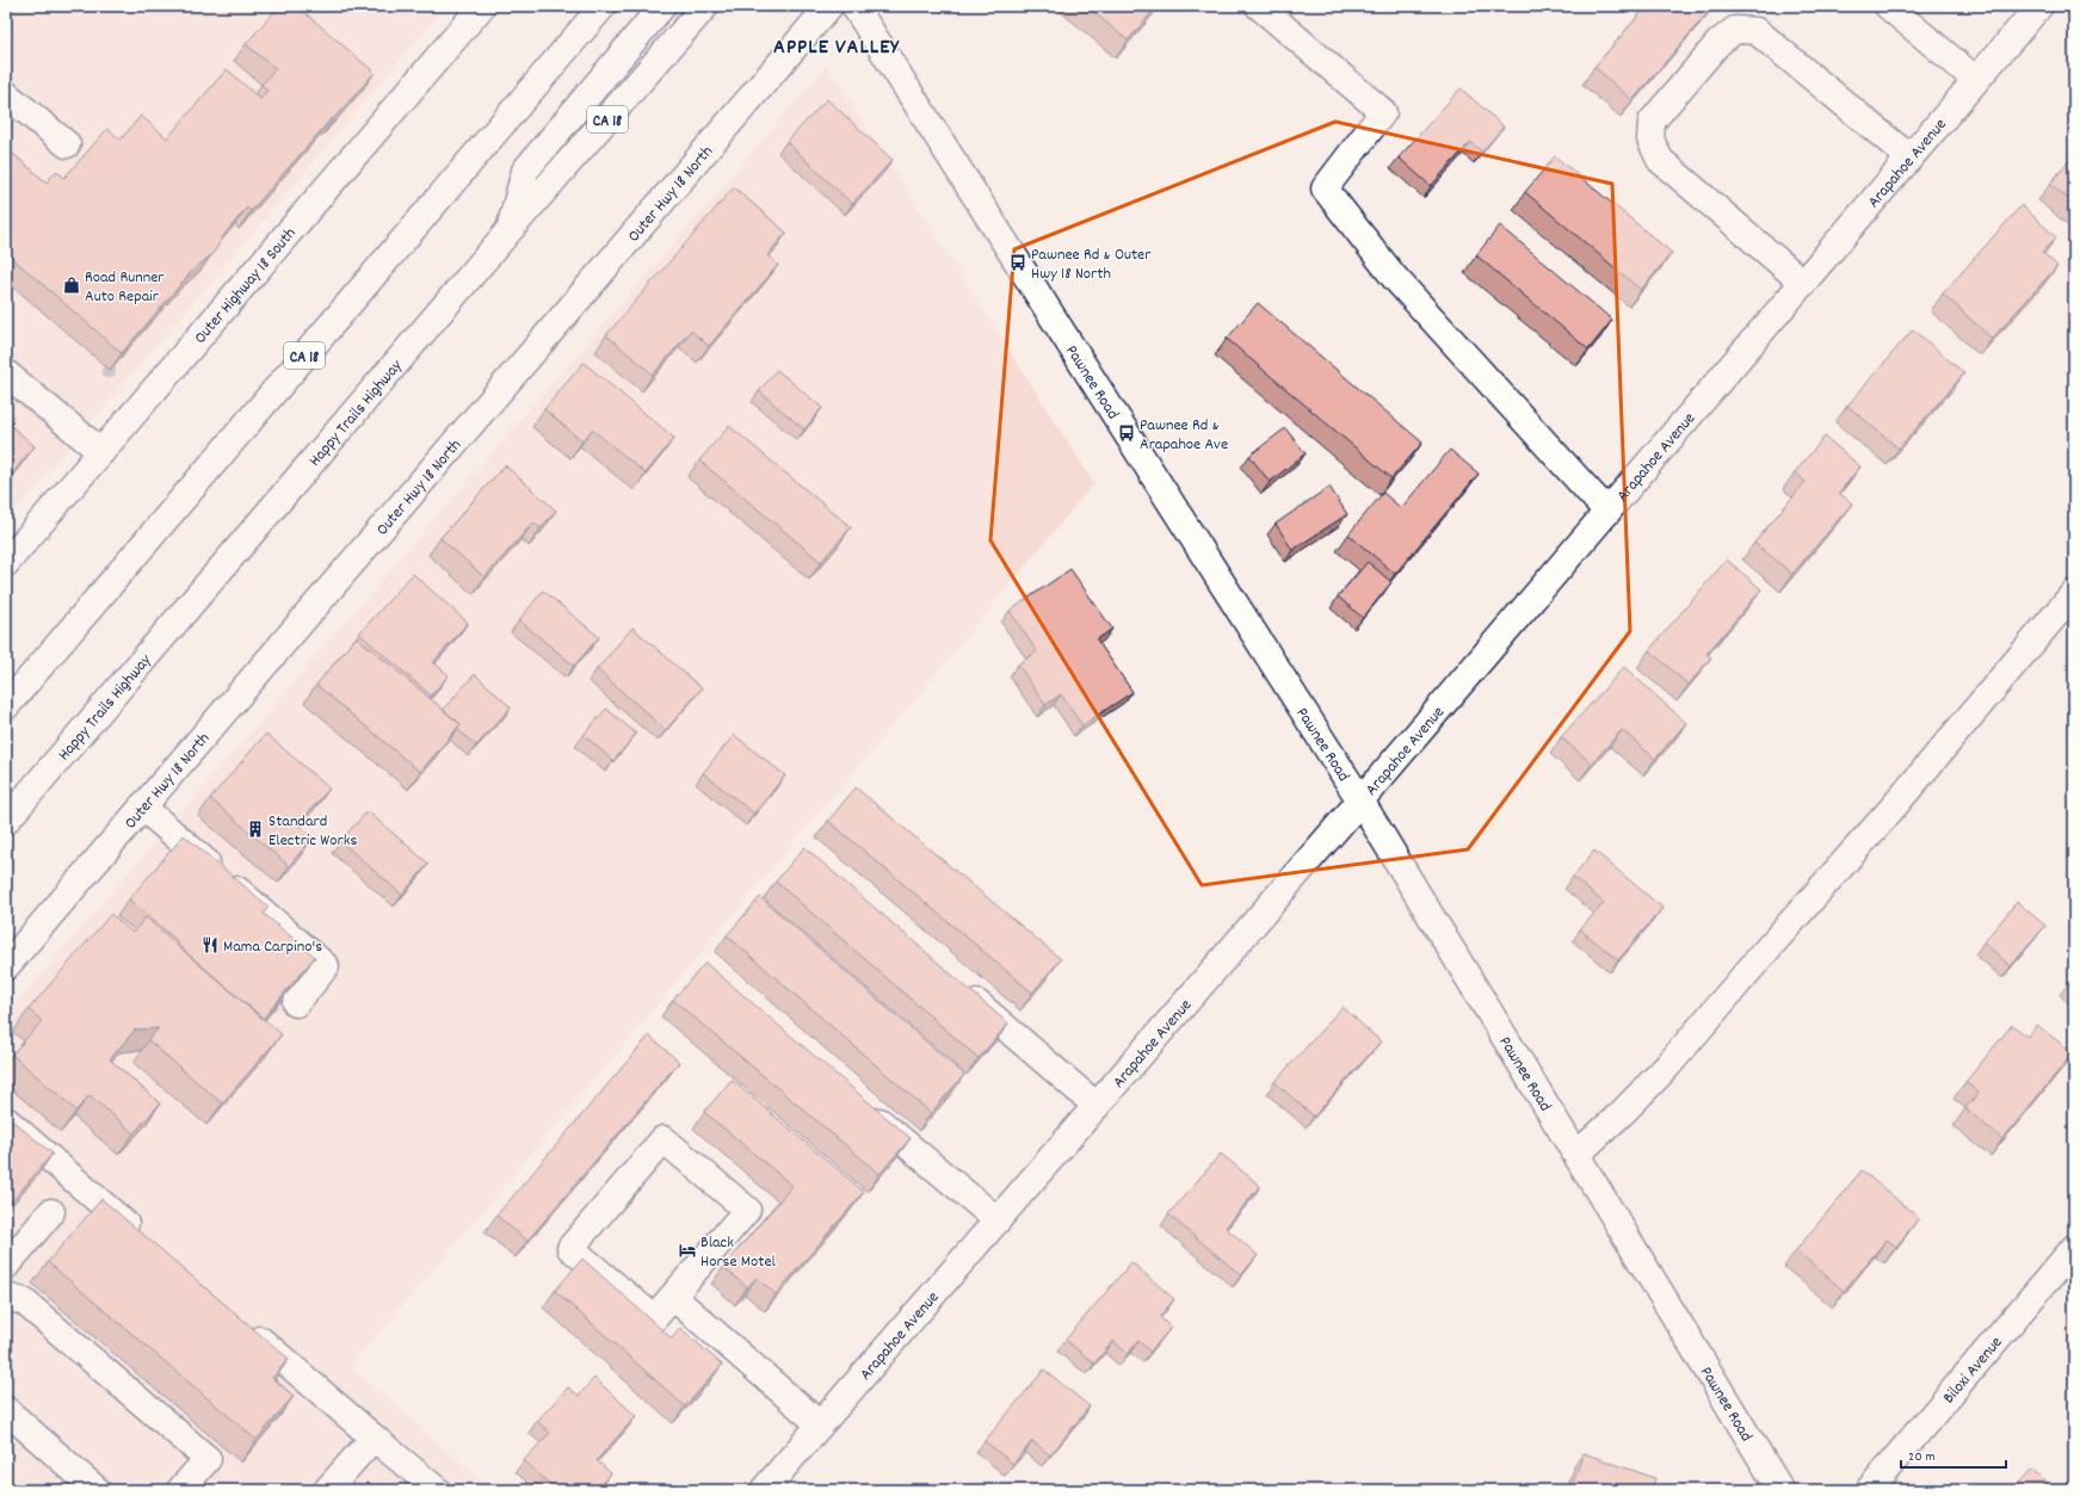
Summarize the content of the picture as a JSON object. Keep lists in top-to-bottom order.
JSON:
{
  "streets": {
    "street": [
      "CA 18",
      "Arapahoe Avenue",
      "Outer Hwy 18 North",
      "Outer Highway 18 South",
      "Pawnee Road",
      "Happy Trails Highway",
      "Biloxi Avenue"
    ]
  },
  "crossings": [
    ["Arapahoe Avenue", "Pawnee Road"]
  ],
  "districts": ["APPLE VALLEY"],
  "places": {
    "bus stop": ["Pawnee Rd & Outer Hwy 18 North", "Pawnee Rd & Arapahoe Ave"],
    "shop": ["Road Runner Auto Repair"],
    "building": ["Standard Electric Works"],
    "restaurant": ["Mama Carpino's"],
    "hotel": ["Black Horse Motel"]
  },
  "scale_bar": "20 m"
}
